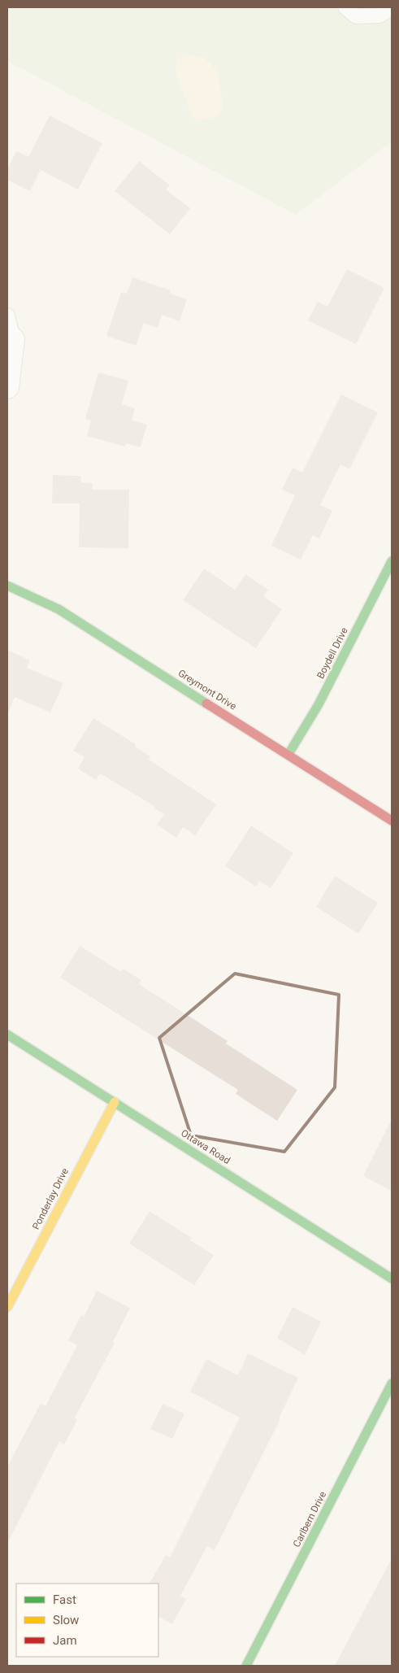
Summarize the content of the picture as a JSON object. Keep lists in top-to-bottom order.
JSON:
{
  "streets": {
    "street": [
      "Boydell Drive",
      "Greymont Drive",
      "Ottawa Road",
      "Ponderlay Drive",
      "Carlbern Drive"
    ]
  },
  "crossings": [
    ["Boydell Drive", "Greymont Drive"],
    ["Ottawa Road", "Ponderlay Drive"]
  ],
  "legend": ["Fast", "Slow", "Jam"]
}
